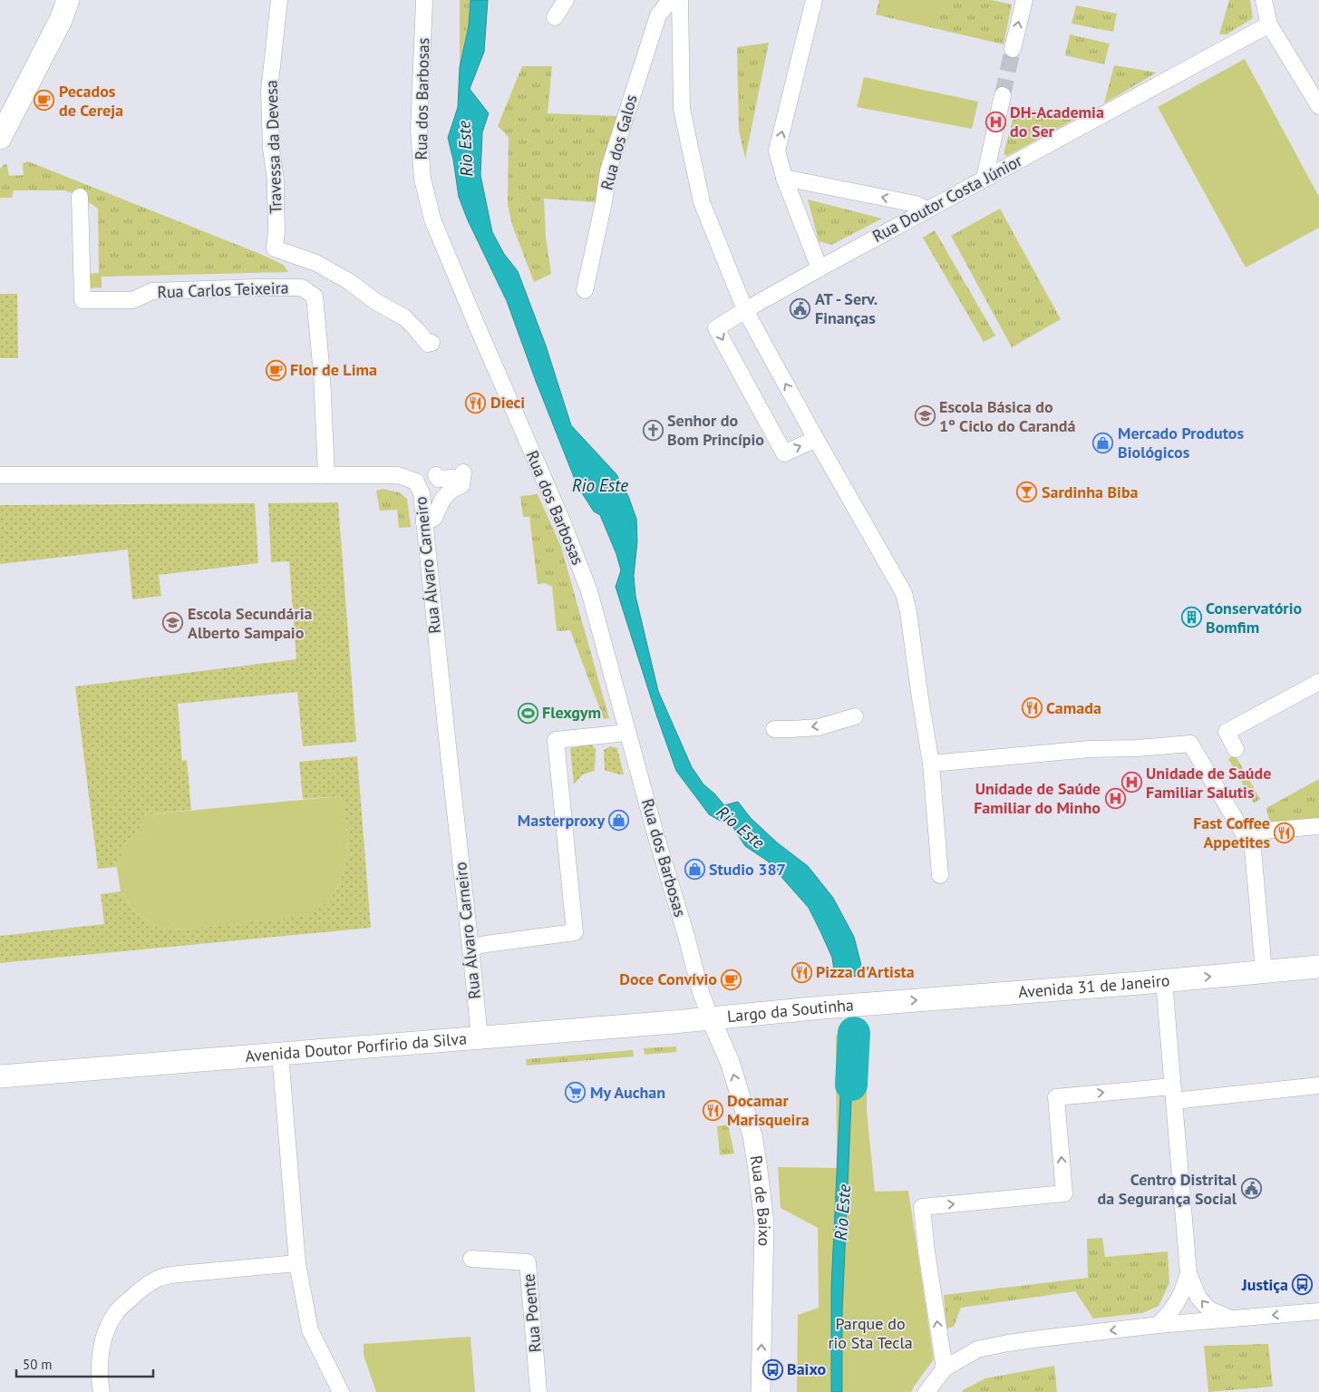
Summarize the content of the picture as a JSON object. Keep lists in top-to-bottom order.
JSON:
{
  "streets": {
    "main road": ["Avenida 31 de Janeiro", "Largo da Soutinha", "Avenida Doutor Porfírio da Silva"],
    "street": [
      "Rua dos Barbosas",
      "Rua dos Galos",
      "Travessa da Devesa",
      "Rua Doutor Costa Júnior",
      "Rua Carlos Teixeira",
      "Rua Álvaro Carneiro",
      "Rua de Baixo",
      "Rua Poente"
    ]
  },
  "crossings": [
    ["Rua dos Barbosas", "Largo da Soutinha"],
    ["Rua dos Barbosas", "Avenida Doutor Porfírio da Silva"],
    ["Rua dos Barbosas", "Rua de Baixo"],
    ["Rua Carlos Teixeira", "Rua Álvaro Carneiro"],
    ["Rua Álvaro Carneiro", "Avenida Doutor Porfírio da Silva"],
    ["Avenida 31 de Janeiro", "Largo da Soutinha"],
    ["Largo da Soutinha", "Avenida Doutor Porfírio da Silva"],
    ["Largo da Soutinha", "Rua de Baixo"],
    ["Avenida Doutor Porfírio da Silva", "Rua de Baixo"]
  ],
  "one_way": ["Avenida 31 de Janeiro", "Rua de Baixo"],
  "water": ["Rio Este"],
  "parks": ["Parque do rio Sta Tecla"],
  "places": {
    "cafe": ["Pecados de Cereja", "Flor de Lima", "Doce Convívio"],
    "hospital": ["DH-Academia do Ser", "Unidade de Saúde Familiar Salutis", "Unidade de Saúde Familiar do Minho"],
    "public building": ["AT - Serv. Finanças", "Centro Distrital da Segurança Social"],
    "restaurant": [
      "Dieci",
      "Camada",
      "Fast Coffee Appetites",
      "Pizza d'Artista",
      "Docamar Marisqueira"
    ],
    "school or university": ["Escola Básica do 1º Ciclo do Carandá", "Escola Secundária Alberto Sampaio"],
    "church": ["Senhor do Bom Princípio"],
    "shop": ["Mercado Produtos Biológicos", "Masterproxy", "Studio 387"],
    "bar": ["Sardinha Biba"],
    "building": ["Conservatório Bomfim"],
    "sports": ["Flexgym"],
    "supermarket": ["My Auchan"],
    "bus stop": ["Justiça", "Baixo"]
  },
  "scale_bar": "50 m"
}
